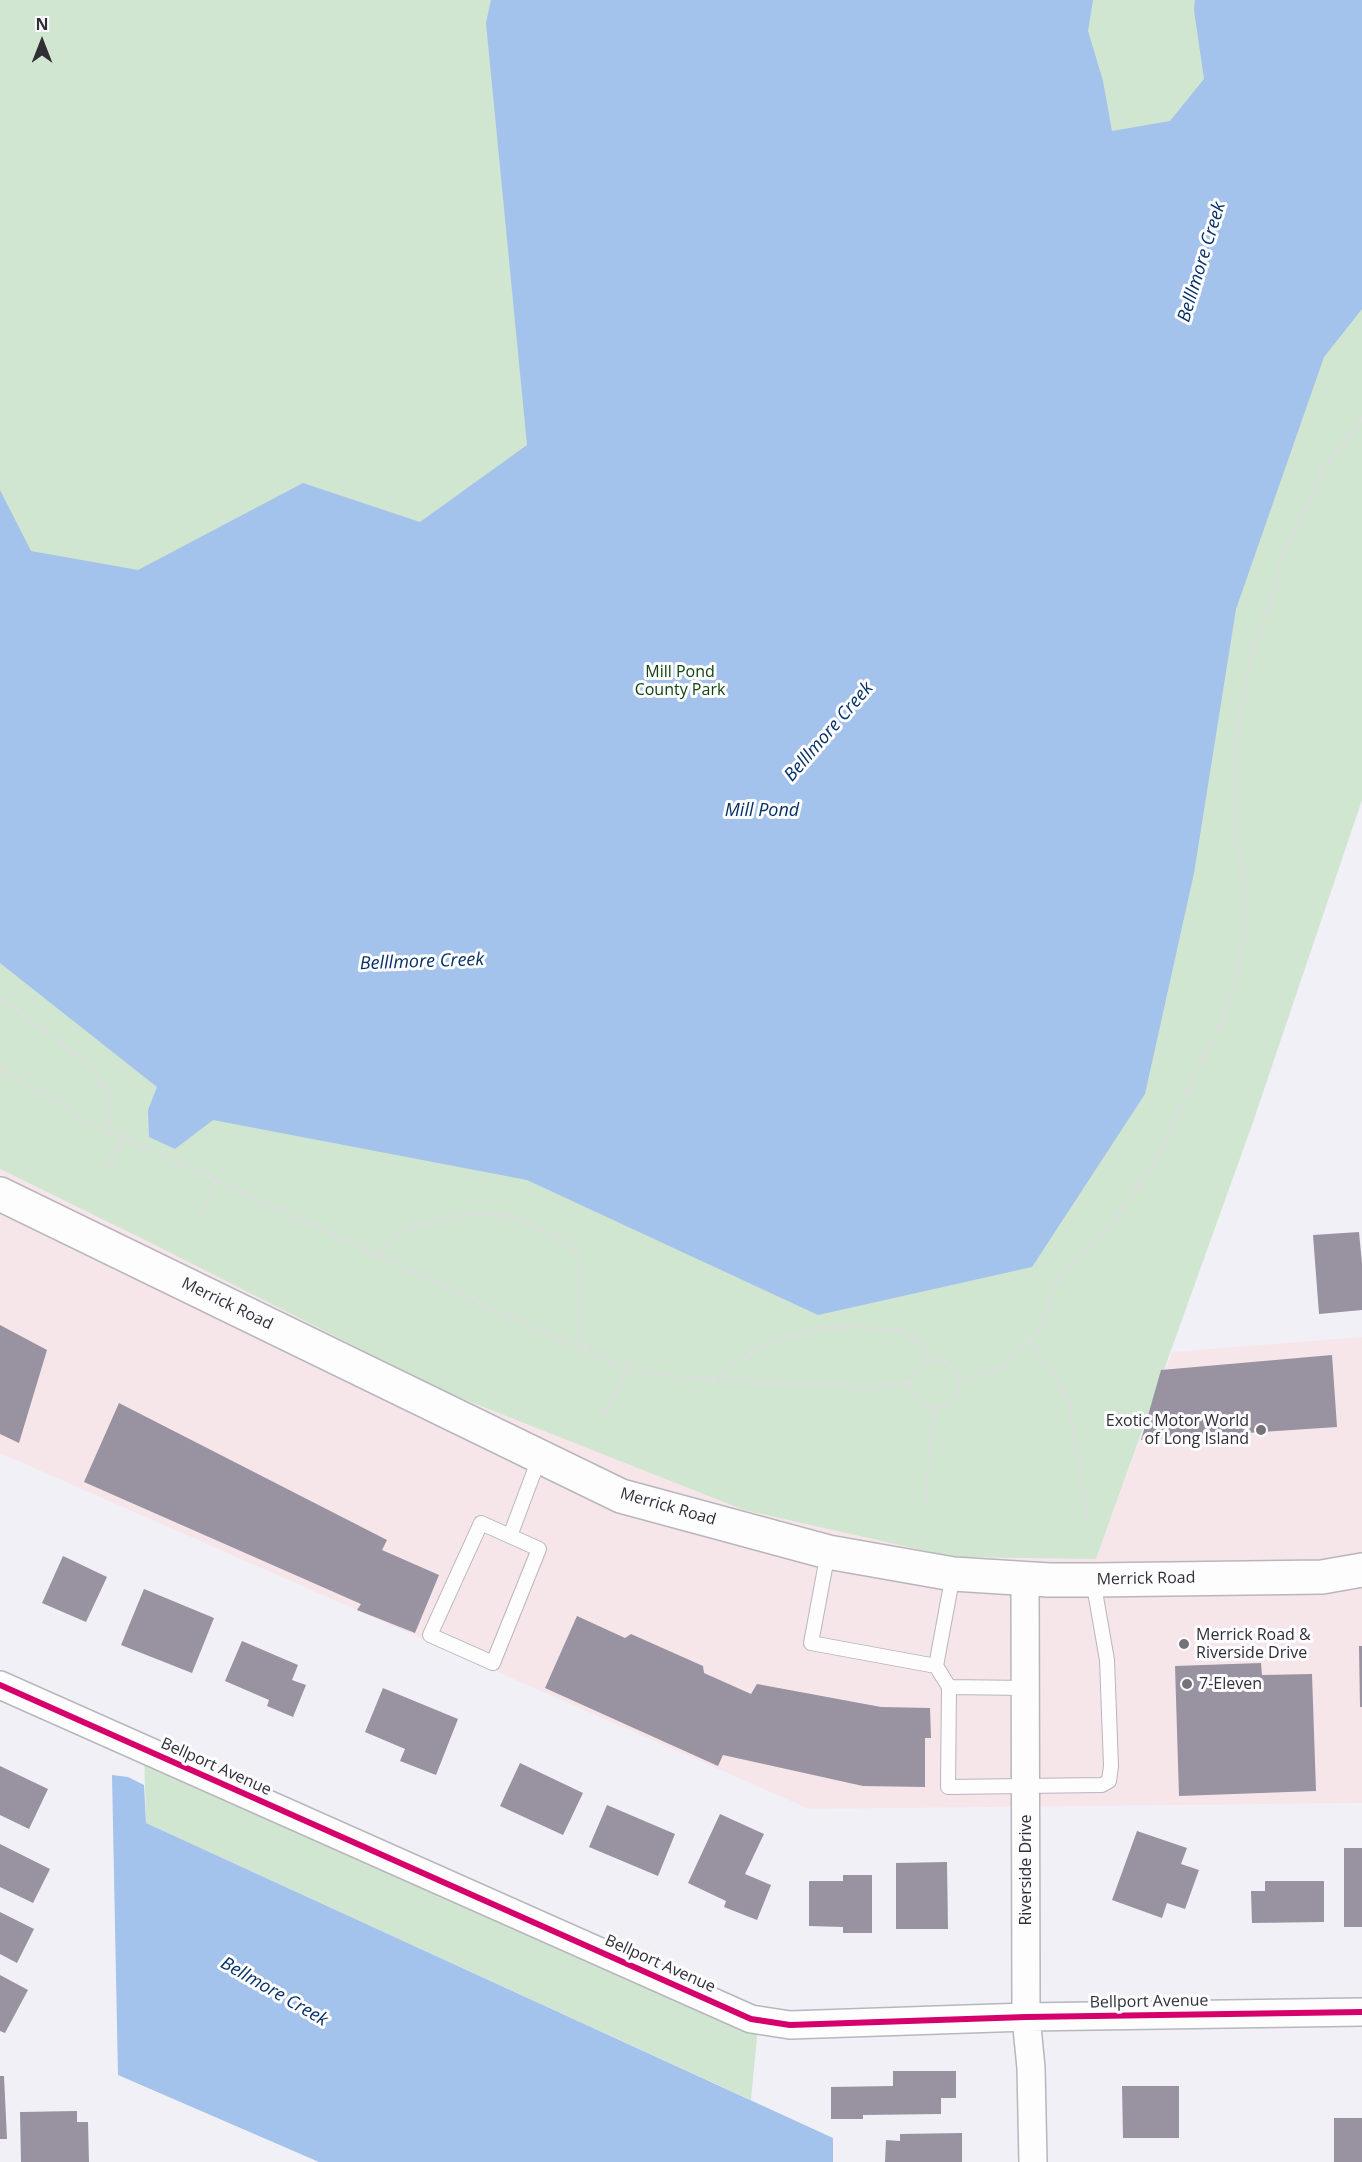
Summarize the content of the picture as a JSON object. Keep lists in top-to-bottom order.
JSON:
{
  "streets": {
    "main road": ["Merrick Road"],
    "street": ["Bellport Avenue", "Riverside Drive"]
  },
  "crossings": [
    ["Merrick Road", "Riverside Drive"],
    ["Bellport Avenue", "Riverside Drive"]
  ],
  "water": ["Belllmore Creek", "Mill Pond", "Bellmore Creek"],
  "parks": ["Mill Pond County Park"],
  "places": ["Exotic Motor World of Long Island", "Merrick Road & Riverside Drive", "7-Eleven"],
  "north": "top"
}
